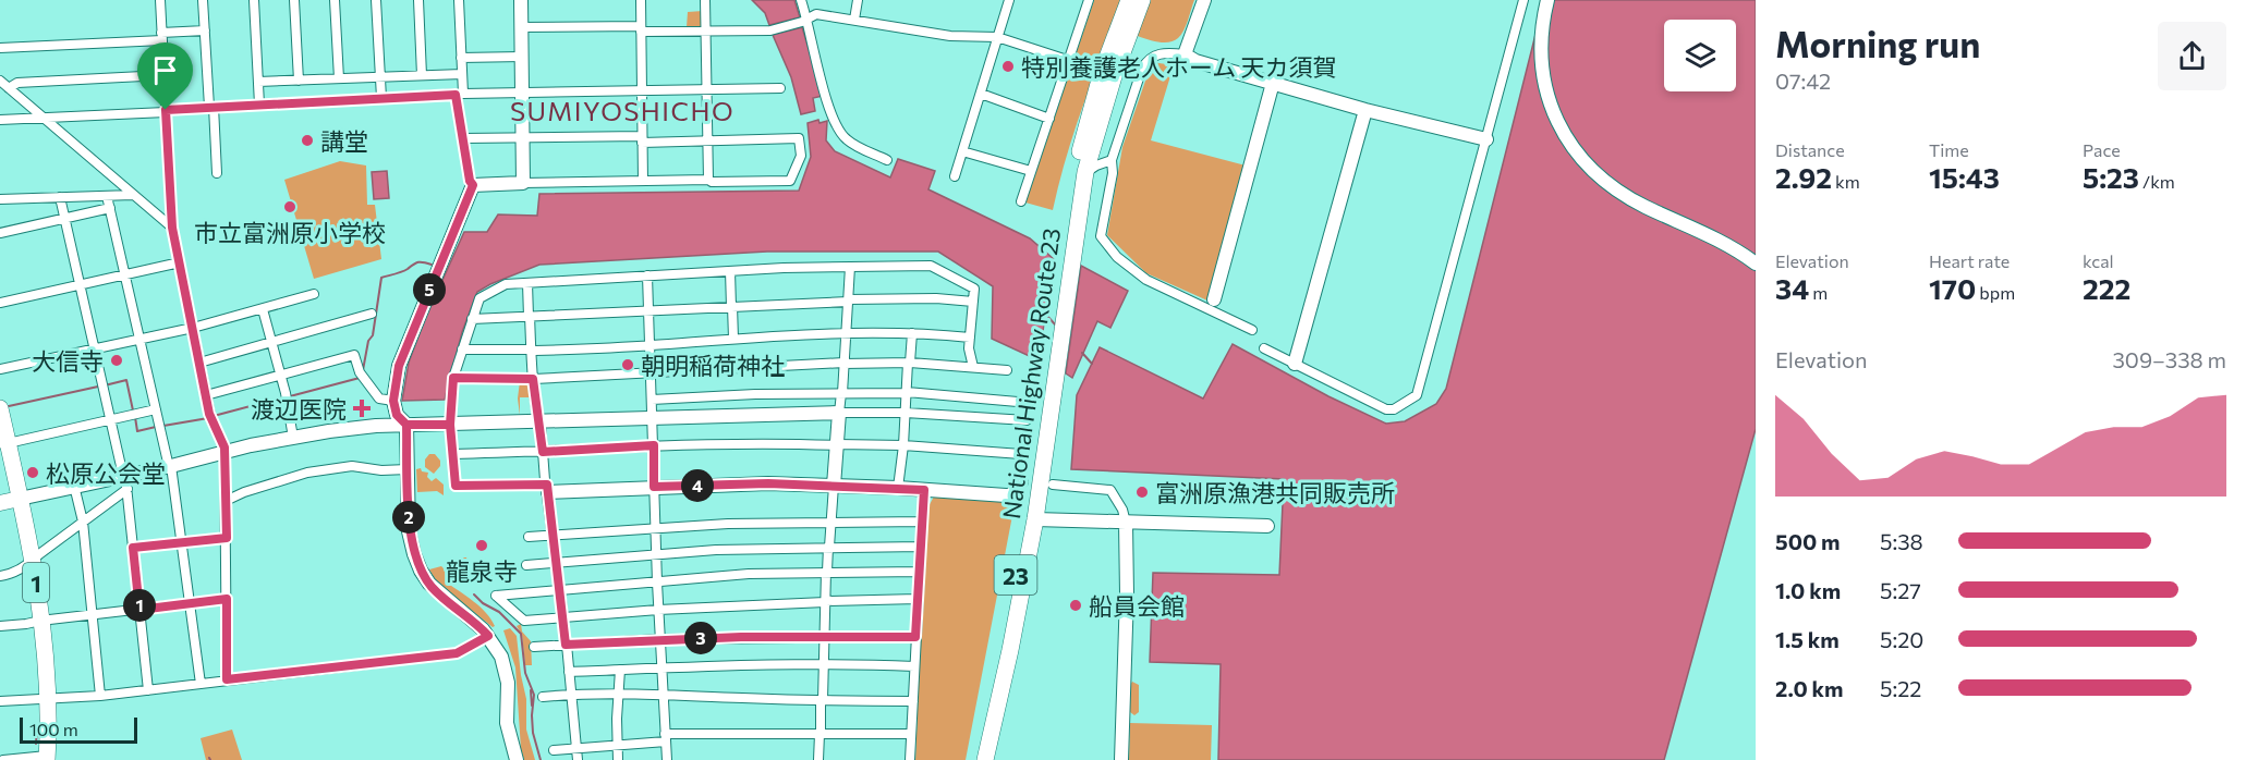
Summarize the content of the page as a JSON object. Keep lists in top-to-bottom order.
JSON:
{
  "streets": {
    "highway": ["National Highway Route 23", "23", "1"]
  },
  "districts": ["SUMIYOSHICHO"],
  "places": {
    "other": [
      "特別養護老人ホーム 天カ須賀",
      "講堂",
      "市立富洲原小学校",
      "大信寺",
      "朝明稲荷神社",
      "松原公会堂",
      "富洲原漁港共同販売所",
      "龍泉寺",
      "船員会館"
    ],
    "health": ["渡辺医院"]
  },
  "scale_bar": "100 m",
  "page": {
    "heading": ["Morning run", "07:42"],
    "stats": [
      ["Distance", "2.92 km"],
      ["Time", "15:43"],
      ["Pace", "5:23 /km"],
      ["Elevation", "34 m"],
      ["Heart rate", "170 bpm"],
      ["kcal", "222"]
    ],
    "pins": [
      "5",
      "4",
      "2",
      "1",
      "3"
    ],
    "chart": ["Elevation", "309–338 m"],
    "list": [
      {
        "name": "500 m",
        "note": "5:38"
      },
      {
        "name": "1.0 km",
        "note": "5:27"
      },
      {
        "name": "1.5 km",
        "note": "5:20"
      },
      {
        "name": "2.0 km",
        "note": "5:22"
      }
    ],
    "scale": "100 m"
  }
}
